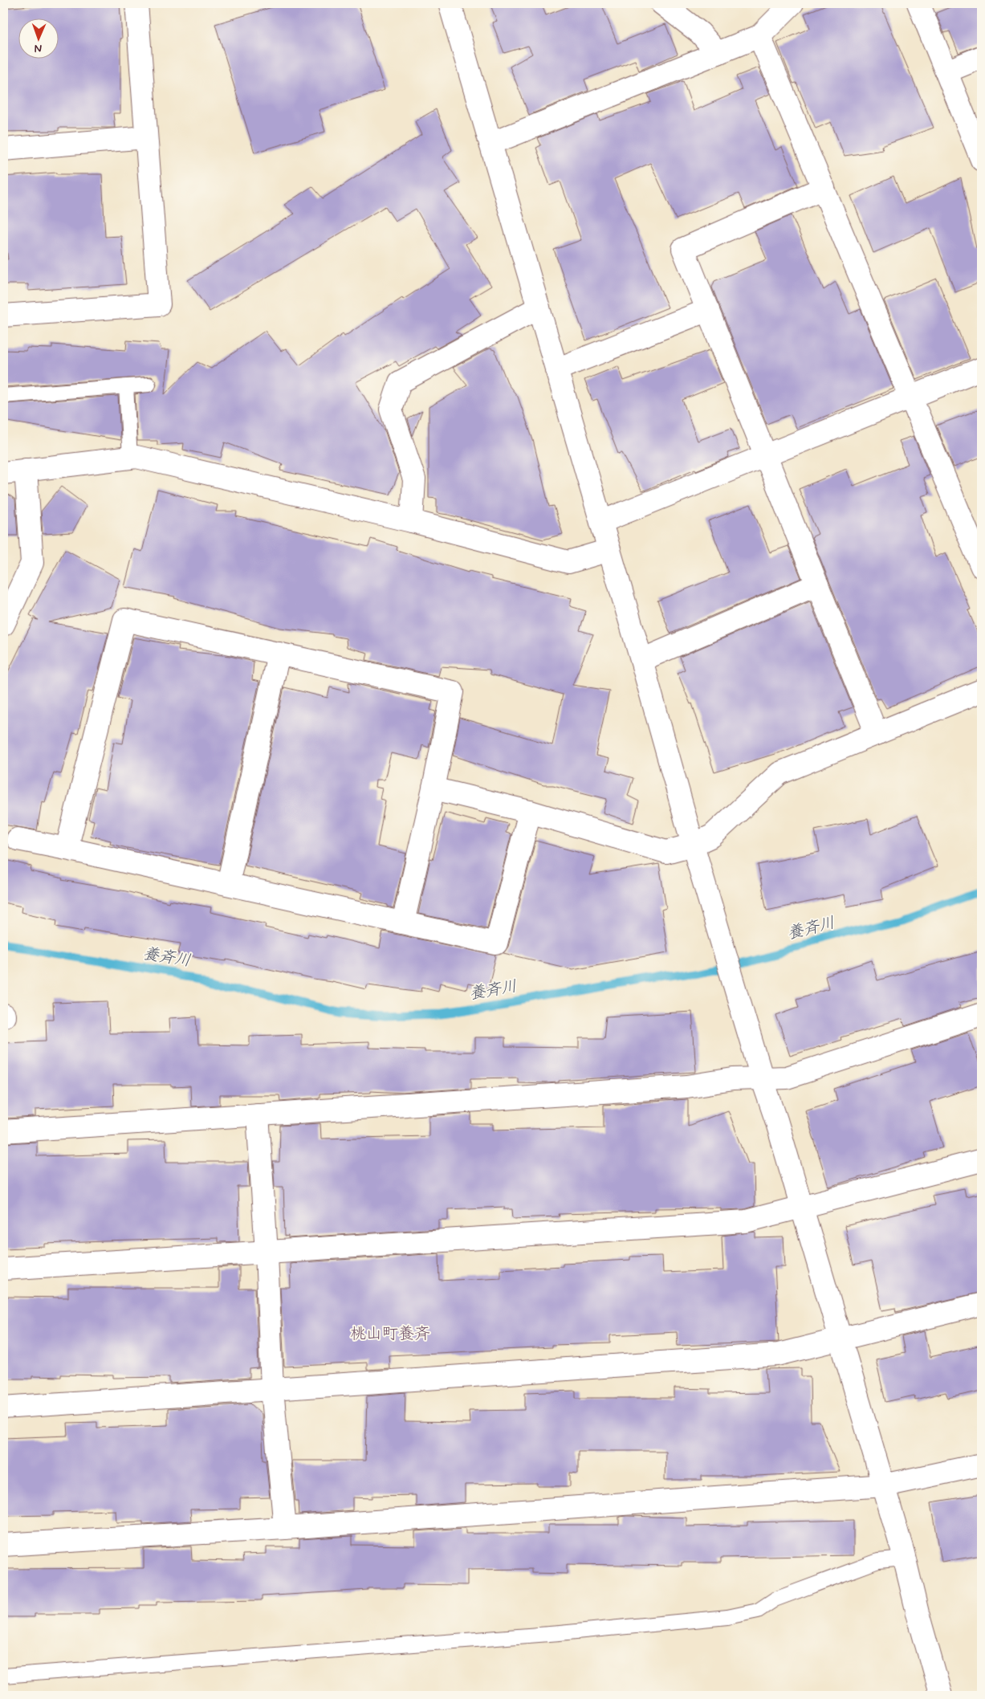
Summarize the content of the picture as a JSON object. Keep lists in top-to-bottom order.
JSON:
{
  "districts": ["桃山町養斉"],
  "water": ["養斉川"],
  "north": "bottom"
}
